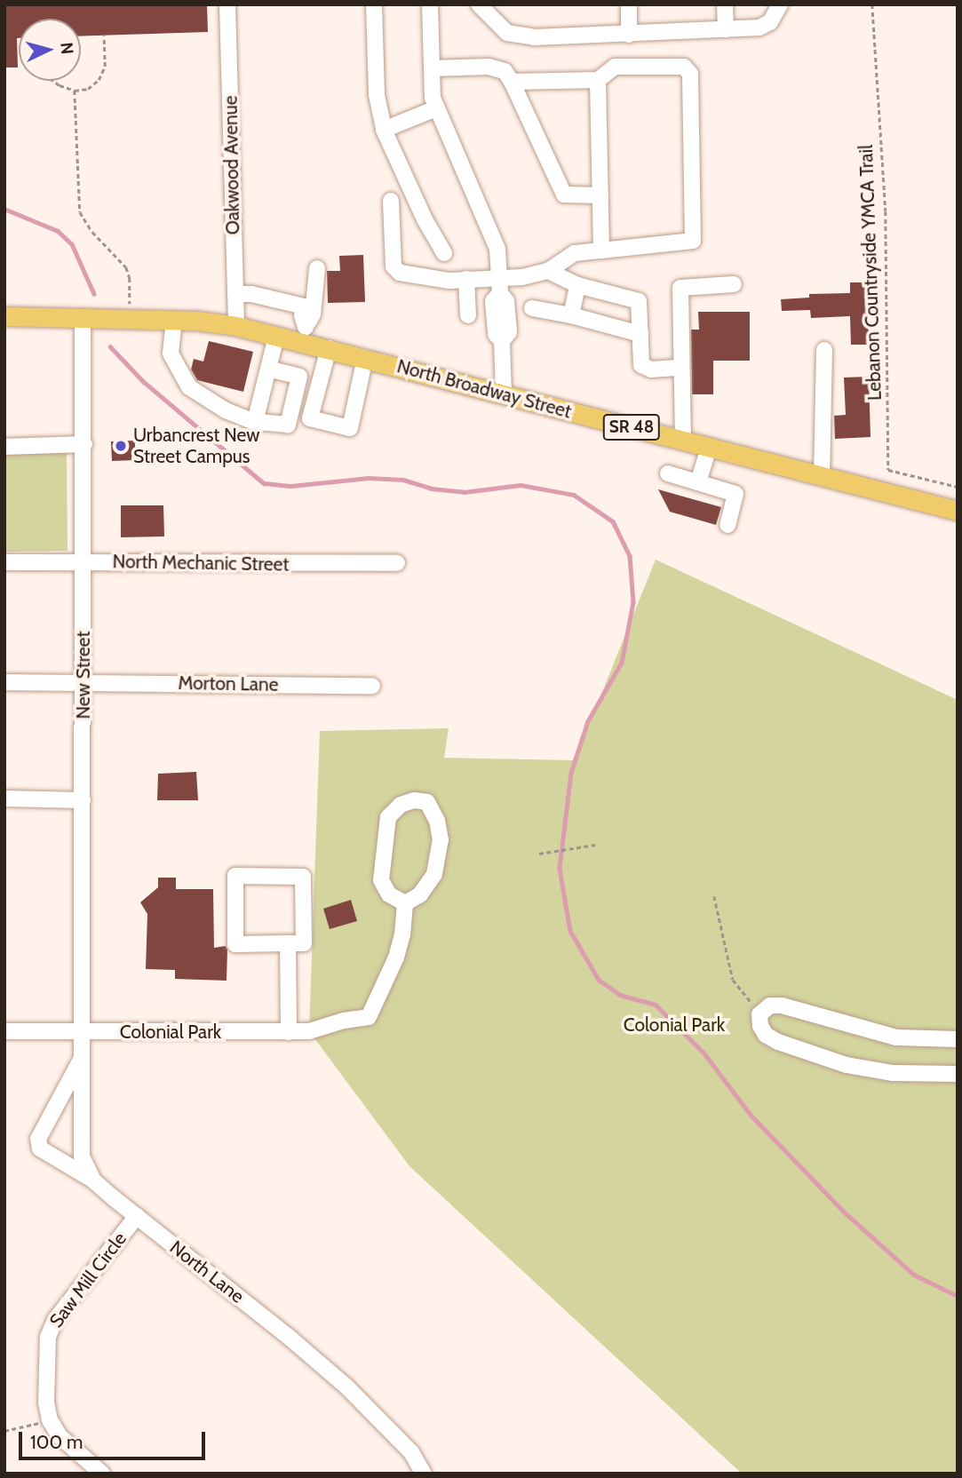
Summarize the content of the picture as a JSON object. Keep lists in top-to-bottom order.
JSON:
{
  "streets": {
    "main road": ["North Broadway Street", "SR 48"],
    "street": [
      "Oakwood Avenue",
      "North Mechanic Street",
      "New Street",
      "Morton Lane",
      "Colonial Park",
      "North Lane",
      "Saw Mill Circle"
    ],
    "path": ["Lebanon Countryside YMCA Trail"]
  },
  "crossings": [
    ["Oakwood Avenue", "North Broadway Street"],
    ["North Broadway Street", "New Street"],
    ["North Mechanic Street", "New Street"],
    ["New Street", "Morton Lane"],
    ["New Street", "Colonial Park"],
    ["New Street", "North Lane"],
    ["Colonial Park", "North Lane"],
    ["North Lane", "Saw Mill Circle"]
  ],
  "parks": ["Colonial Park"],
  "places": ["Urbancrest New Street Campus"],
  "scale_bar": "100 m",
  "north": "right"
}
